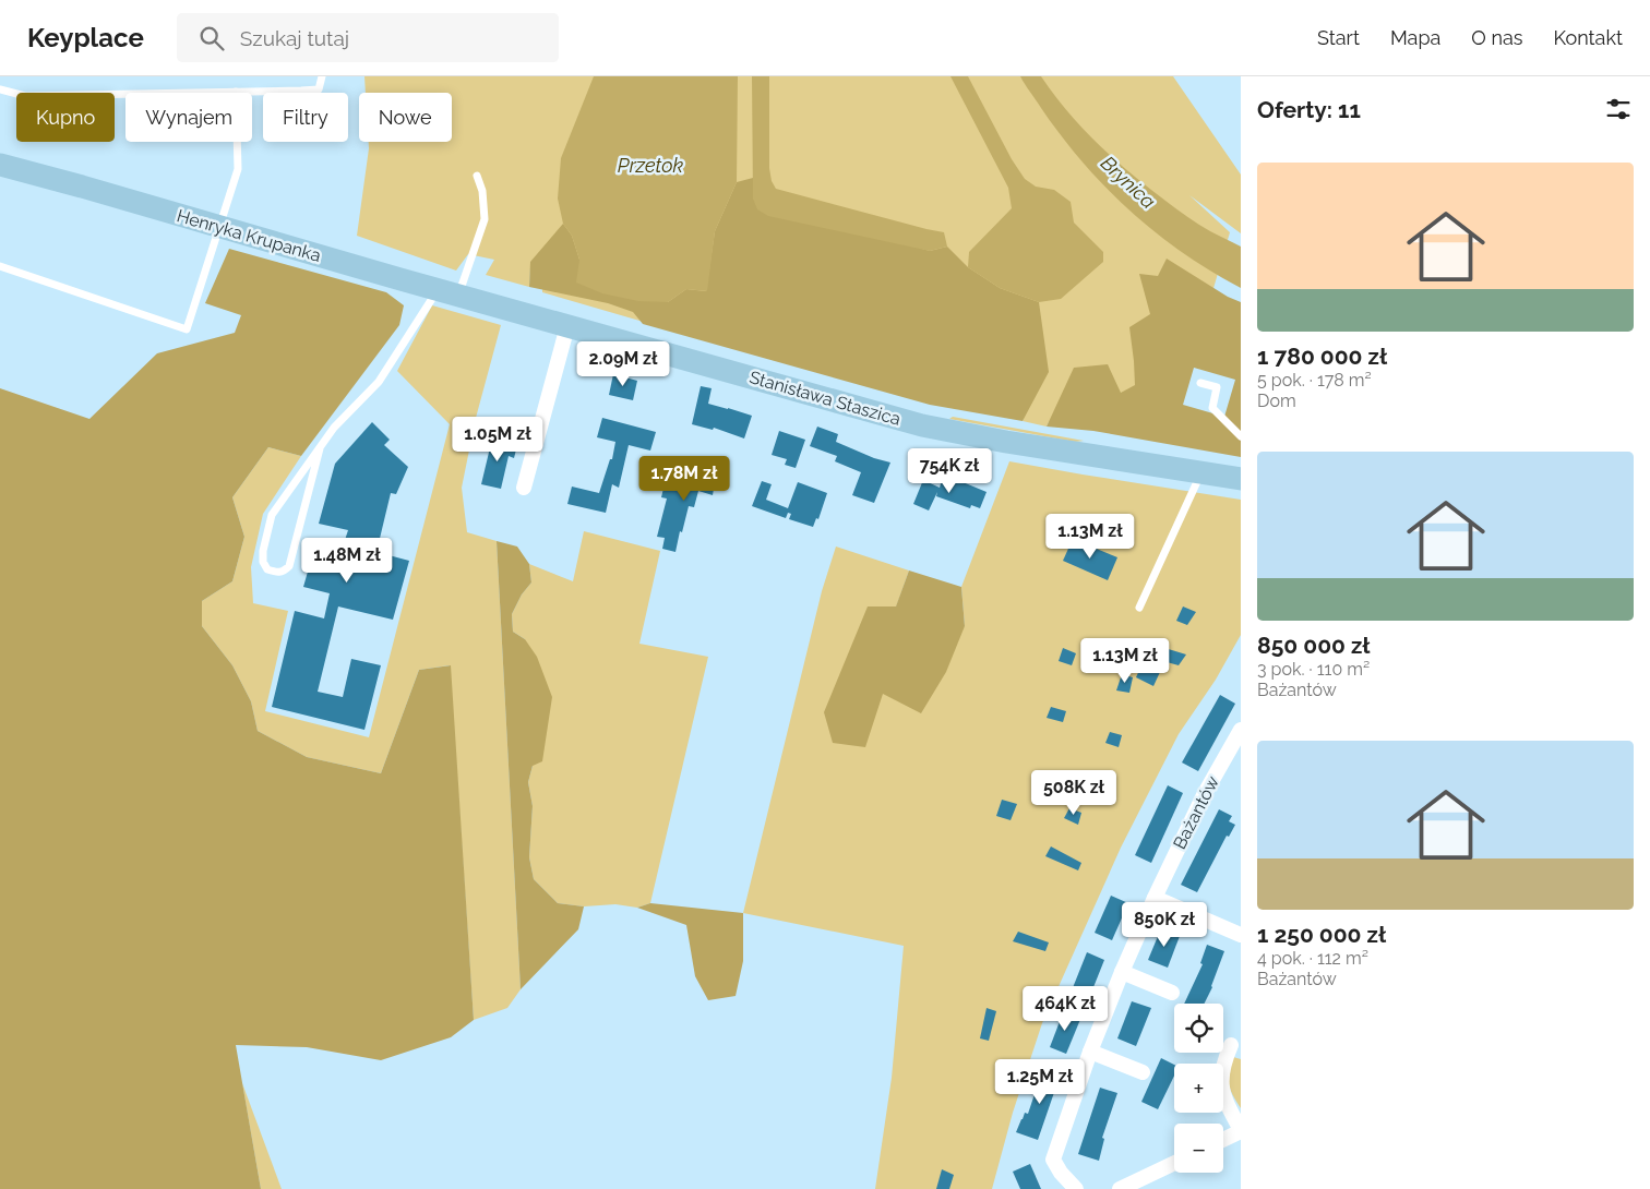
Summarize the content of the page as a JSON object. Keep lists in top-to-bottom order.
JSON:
{
  "streets": {
    "main road": ["Henryka Krupanka", "Stanisława Staszica"],
    "street": ["Bażantów"]
  },
  "crossings": [
    ["Henryka Krupanka", "Stanisława Staszica"]
  ],
  "water": ["Przetok", "Brynica"],
  "page": {
    "header": "Keyplace",
    "search": "Szukaj tutaj",
    "nav": [
      "Start",
      "Mapa",
      "O nas",
      "Kontakt"
    ],
    "heading": "Oferty: 11",
    "chip": [
      "Kupno",
      "Wynajem",
      "Filtry",
      "Nowe"
    ],
    "list": [
      {
        "name": "1 780 000 zł",
        "note": "5 pok. · 178 m² · Dom"
      },
      {
        "name": "850 000 zł",
        "note": "3 pok. · 110 m² · Bażantów"
      },
      {
        "name": "1 250 000 zł",
        "note": "4 pok. · 112 m² · Bażantów"
      }
    ],
    "price": [
      "2.09M zł",
      "1.05M zł",
      "754K zł",
      "1.78M zł",
      "1.13M zł",
      "1.48M zł",
      "1.13M zł",
      "508K zł",
      "850K zł",
      "464K zł",
      "1.25M zł"
    ],
    "map_buttons": ["+", "−"]
  }
}
